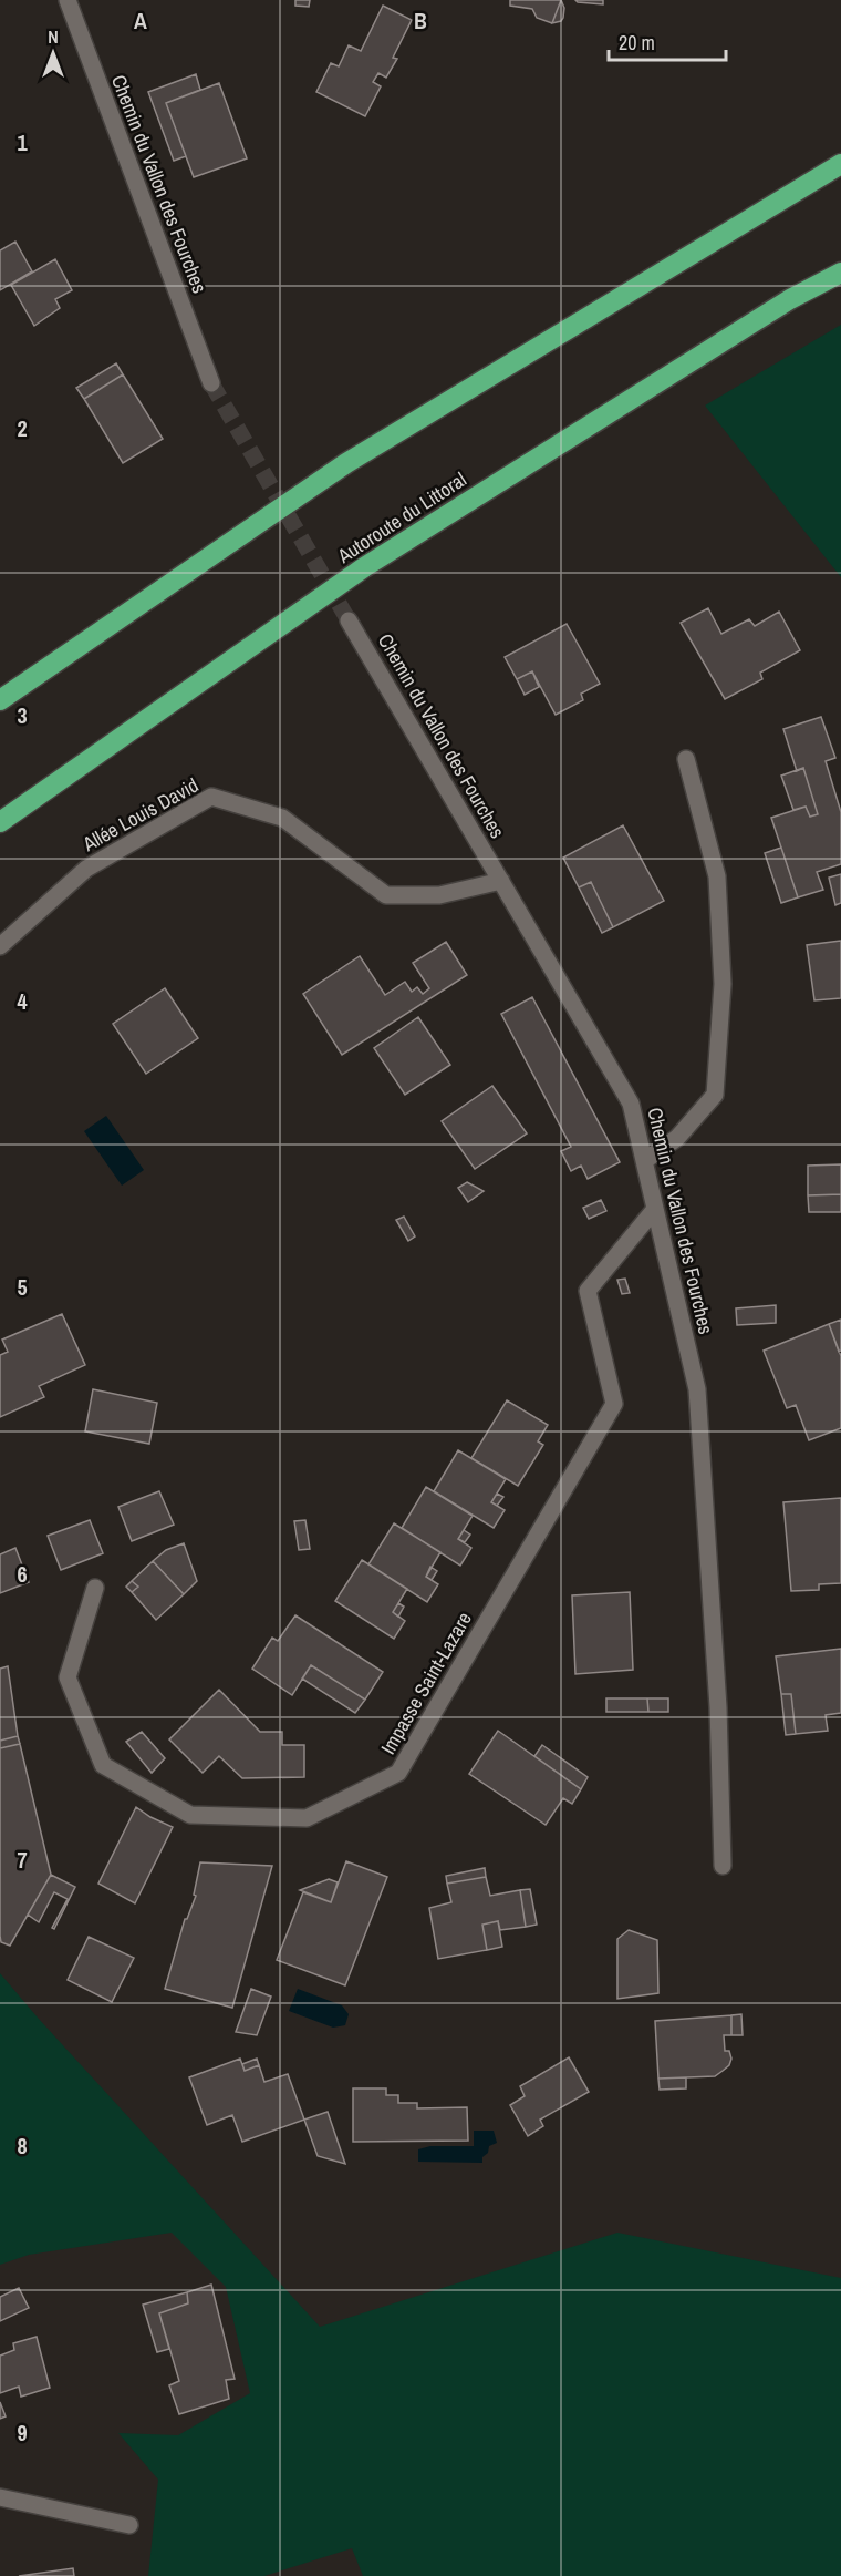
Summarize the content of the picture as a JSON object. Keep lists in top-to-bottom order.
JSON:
{
  "streets": {
    "highway": ["Autoroute du Littoral"],
    "street": ["Chemin du Vallon des Fourches", "Allée Louis David", "Impasse Saint-Lazare"]
  },
  "crossings": [
    ["Chemin du Vallon des Fourches", "Allée Louis David"],
    ["Chemin du Vallon des Fourches", "Impasse Saint-Lazare"]
  ],
  "scale_bar": "20 m",
  "north": "top",
  "grid": {
    "columns": ["A", "B"],
    "rows": [
      "1",
      "2",
      "3",
      "4",
      "5",
      "6",
      "7",
      "8",
      "9"
    ]
  }
}
